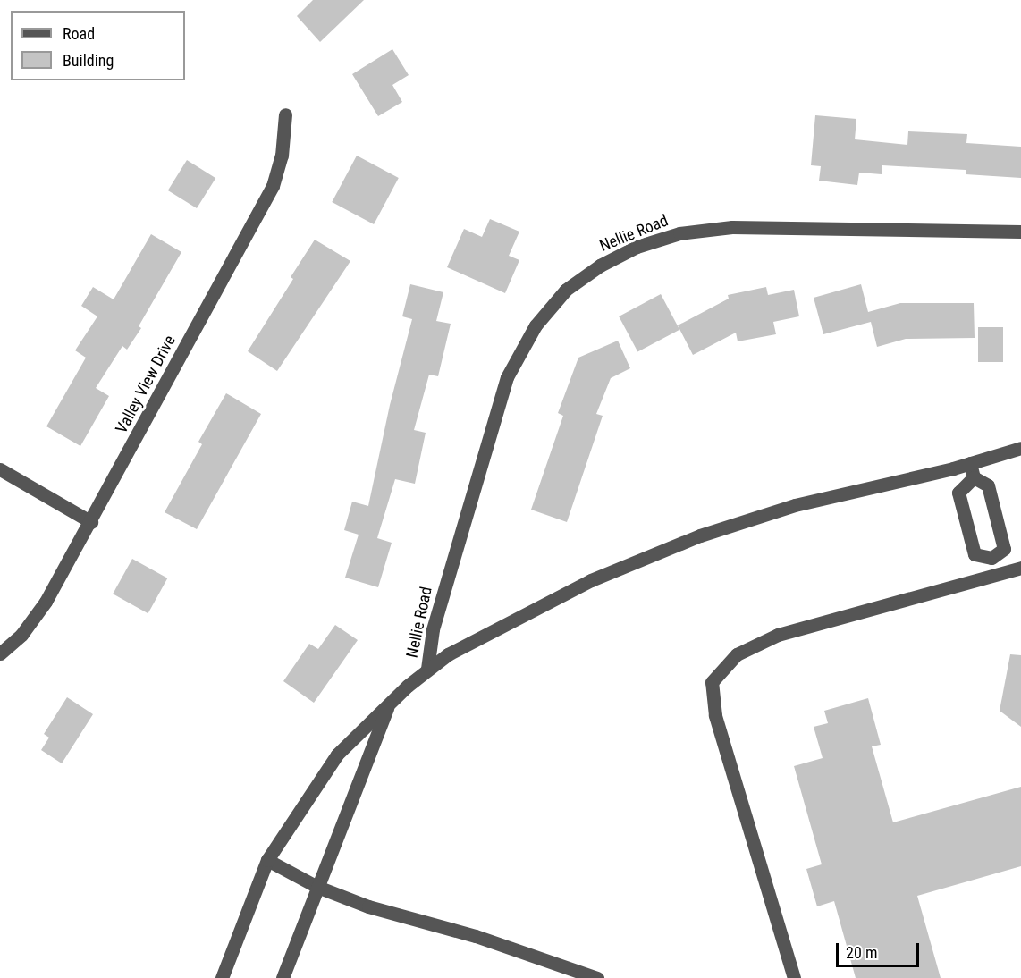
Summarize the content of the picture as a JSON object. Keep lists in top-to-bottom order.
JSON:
{
  "streets": {
    "street": ["Nellie Road", "Valley View Drive"]
  },
  "legend": ["Road", "Building"],
  "scale_bar": "20 m"
}
